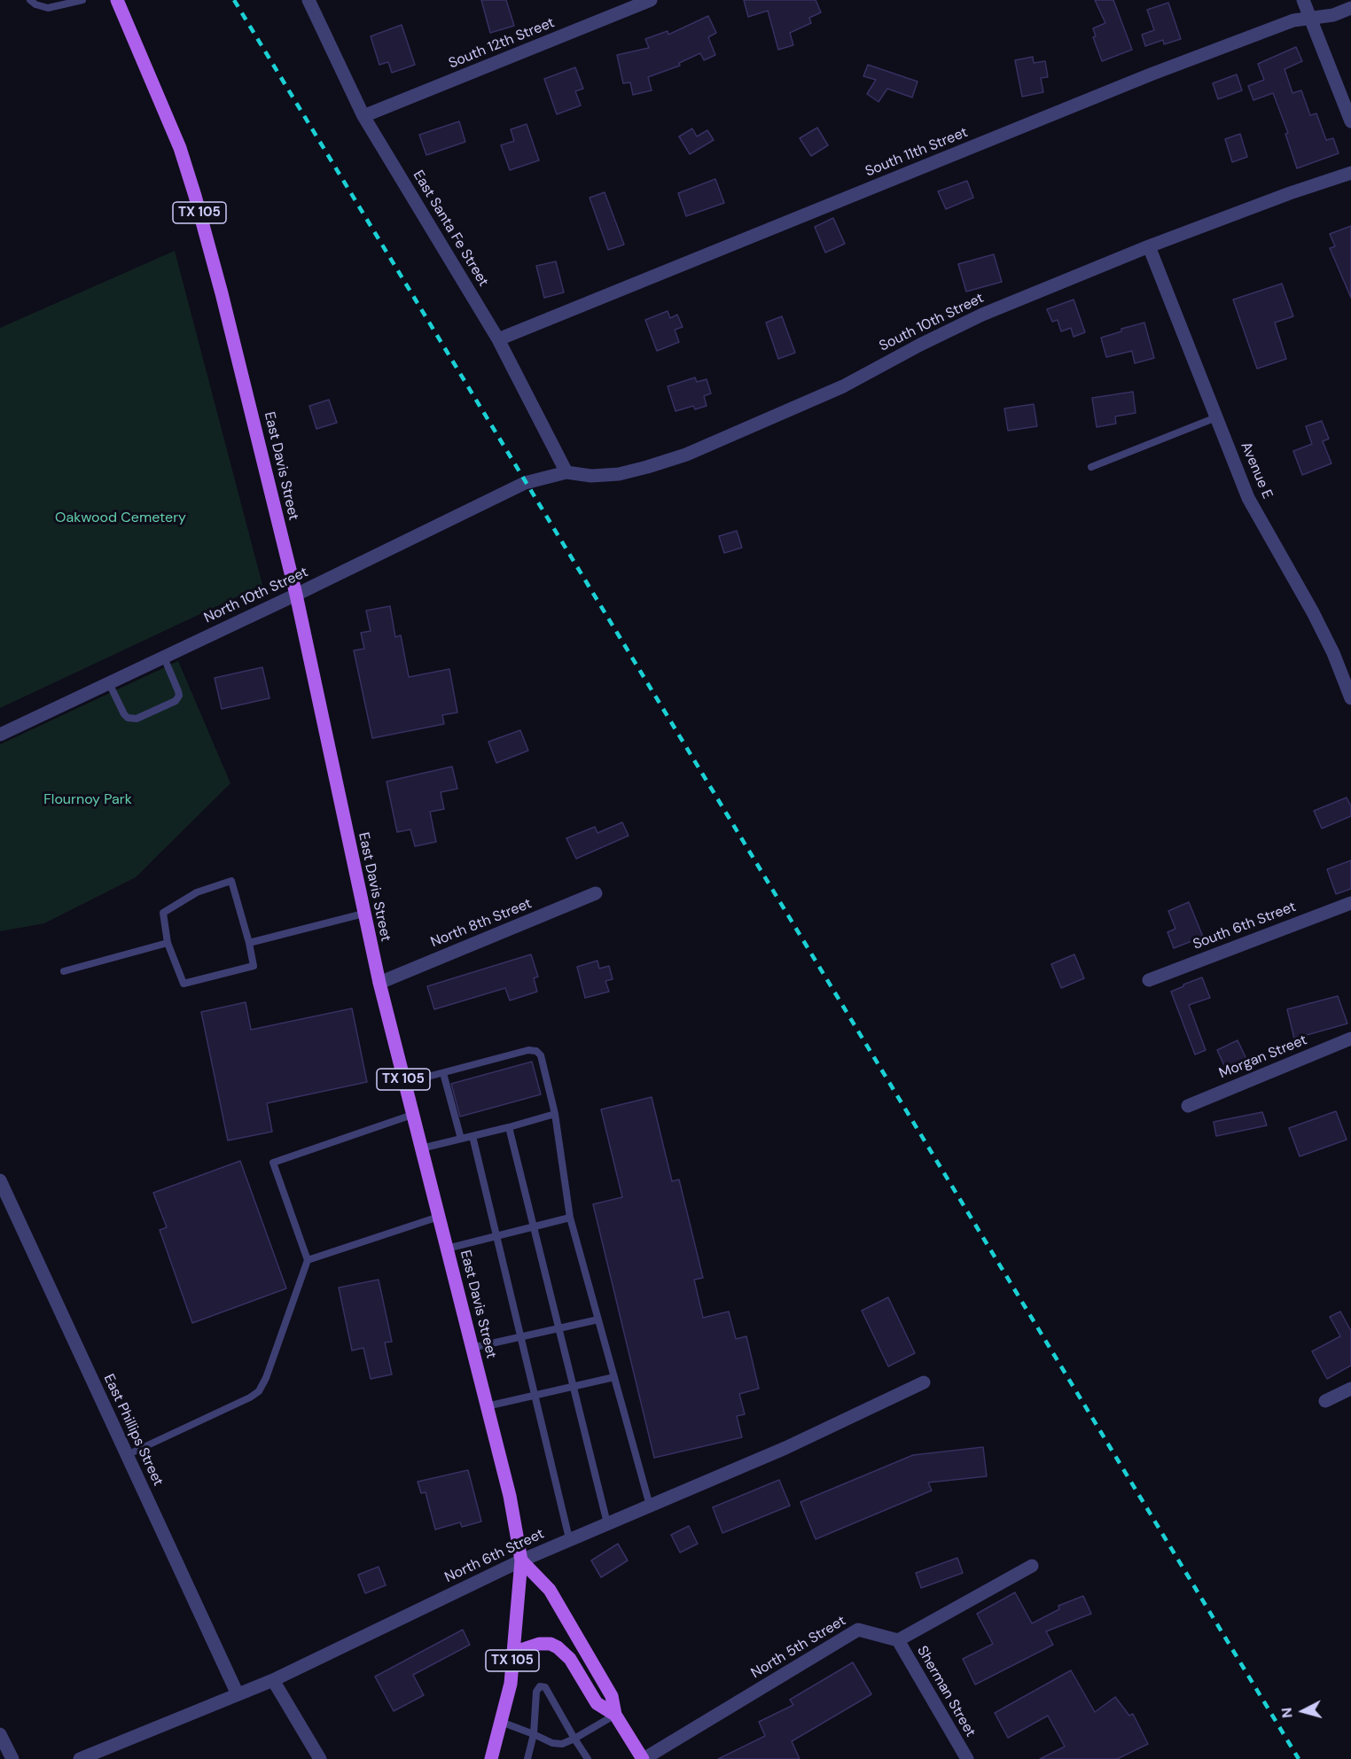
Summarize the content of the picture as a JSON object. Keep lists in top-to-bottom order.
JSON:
{
  "streets": {
    "main road": ["TX 105", "East Davis Street"],
    "street": [
      "South 12th Street",
      "South 11th Street",
      "East Santa Fe Street",
      "South 10th Street",
      "Avenue E",
      "North 10th Street",
      "North 8th Street",
      "South 6th Street",
      "Morgan Street",
      "East Phillips Street",
      "North 6th Street",
      "North 5th Street",
      "Sherman Street"
    ]
  },
  "crossings": [
    ["South 12th Street", "East Santa Fe Street"],
    ["South 11th Street", "East Santa Fe Street"],
    ["TX 105", "East Davis Street"],
    ["TX 105", "North 6th Street"],
    ["East Santa Fe Street", "South 10th Street"],
    ["South 10th Street", "Avenue E"],
    ["South 10th Street", "North 10th Street"],
    ["East Davis Street", "North 10th Street"],
    ["East Davis Street", "North 8th Street"],
    ["East Davis Street", "North 6th Street"],
    ["East Phillips Street", "North 6th Street"],
    ["North 5th Street", "Sherman Street"]
  ],
  "parks": ["Oakwood Cemetery", "Flournoy Park"],
  "north": "left"
}
